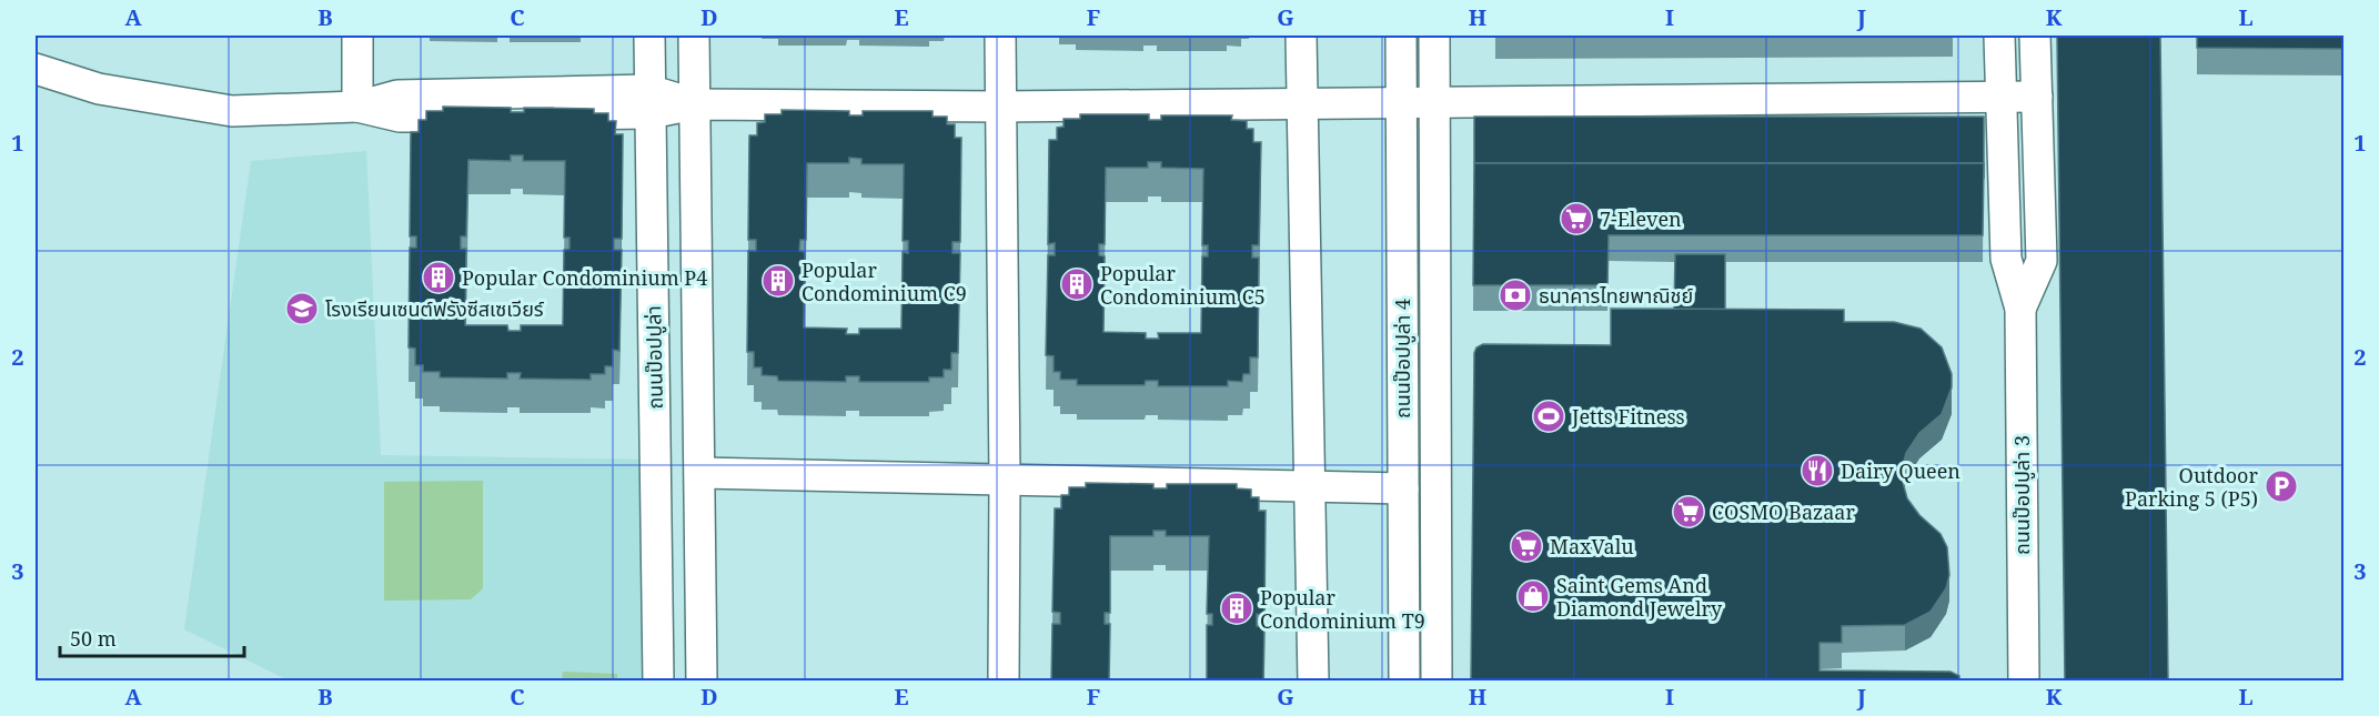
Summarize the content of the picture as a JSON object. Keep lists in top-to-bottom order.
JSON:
{
  "streets": {
    "street": ["ถนนป๊อปปูล่า", "ถนนป๊อปปูล่า 4", "ถนนป๊อปปูล่า 3"]
  },
  "places": {
    "supermarket": ["7-Eleven", "COSMO Bazaar", "MaxValu"],
    "building": [
      "Popular Condominium P4",
      "Popular Condominium C9",
      "Popular Condominium C5",
      "Popular Condominium T9"
    ],
    "bank": ["ธนาคารไทยพาณิชย์"],
    "school or university": ["โรงเรียนเซนต์ฟรังซีสเซเวียร์"],
    "sports": ["Jetts Fitness"],
    "restaurant": ["Dairy Queen"],
    "parking": ["Outdoor Parking 5 (P5)"],
    "shop": ["Saint Gems And Diamond Jewelry"]
  },
  "scale_bar": "50 m",
  "grid": {
    "columns": [
      "A",
      "B",
      "C",
      "D",
      "E",
      "F",
      "G",
      "H",
      "I",
      "J",
      "K",
      "L"
    ],
    "rows": ["1", "2", "3"]
  }
}
